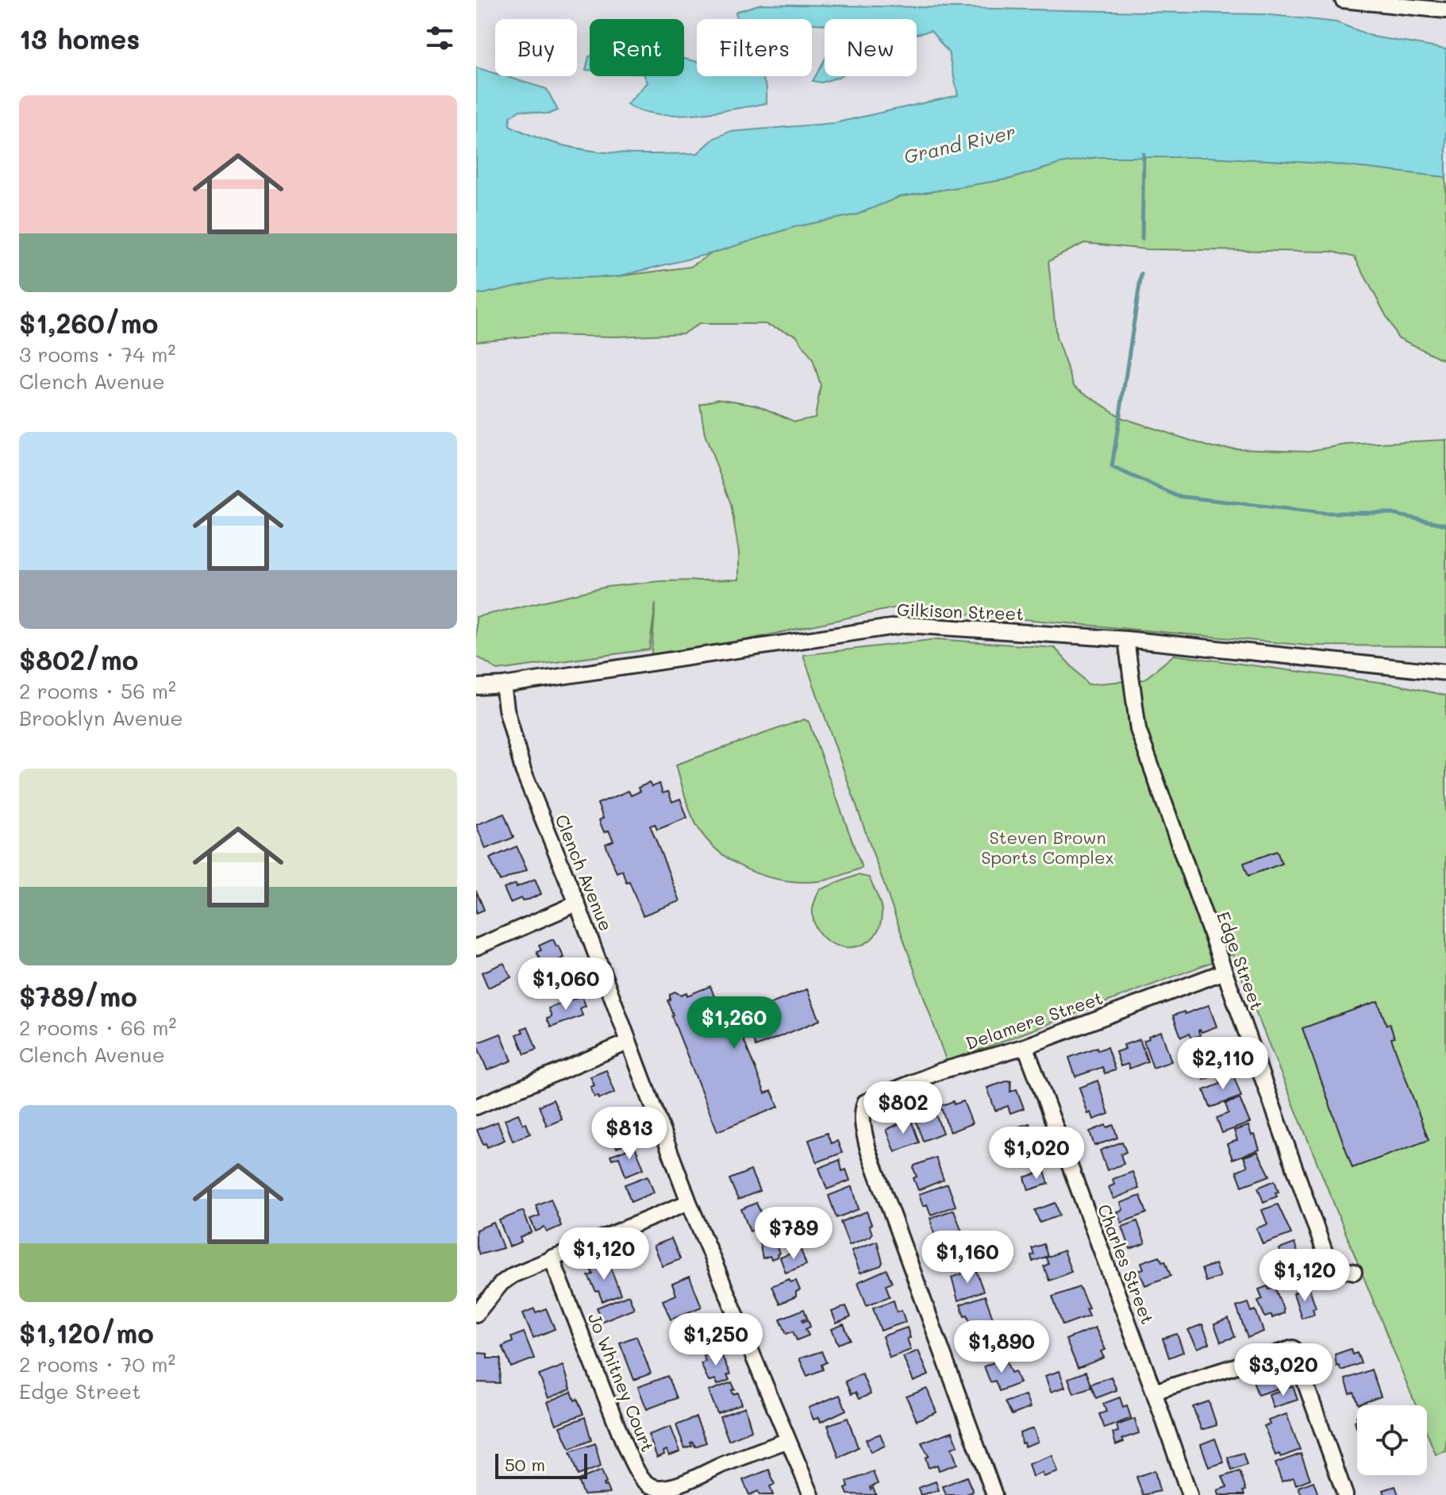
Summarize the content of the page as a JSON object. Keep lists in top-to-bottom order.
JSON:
{
  "streets": {
    "street": [
      "Gilkison Street",
      "Clench Avenue",
      "Edge Street",
      "Delamere Street",
      "Charles Street",
      "Jo Whitney Court"
    ]
  },
  "crossings": [
    ["Gilkison Street", "Clench Avenue"],
    ["Gilkison Street", "Edge Street"],
    ["Clench Avenue", "Jo Whitney Court"],
    ["Edge Street", "Delamere Street"],
    ["Delamere Street", "Charles Street"]
  ],
  "water": ["Grand River"],
  "parks": ["Steven Brown Sports Complex"],
  "scale_bar": "50 m",
  "page": {
    "heading": "13 homes",
    "chip": [
      "Buy",
      "Rent",
      "Filters",
      "New"
    ],
    "list": [
      {
        "name": "$1,260/mo",
        "note": "3 rooms · 74 m² · Clench Avenue"
      },
      {
        "name": "$802/mo",
        "note": "2 rooms · 56 m² · Brooklyn Avenue"
      },
      {
        "name": "$789/mo",
        "note": "2 rooms · 66 m² · Clench Avenue"
      },
      {
        "name": "$1,120/mo",
        "note": "2 rooms · 70 m² · Edge Street"
      }
    ],
    "price": [
      "$1,060",
      "$1,260",
      "$2,110",
      "$802",
      "$813",
      "$1,020",
      "$789",
      "$1,120",
      "$1,160",
      "$1,120",
      "$1,250",
      "$1,890",
      "$3,020"
    ],
    "scale": "50 m"
  }
}
